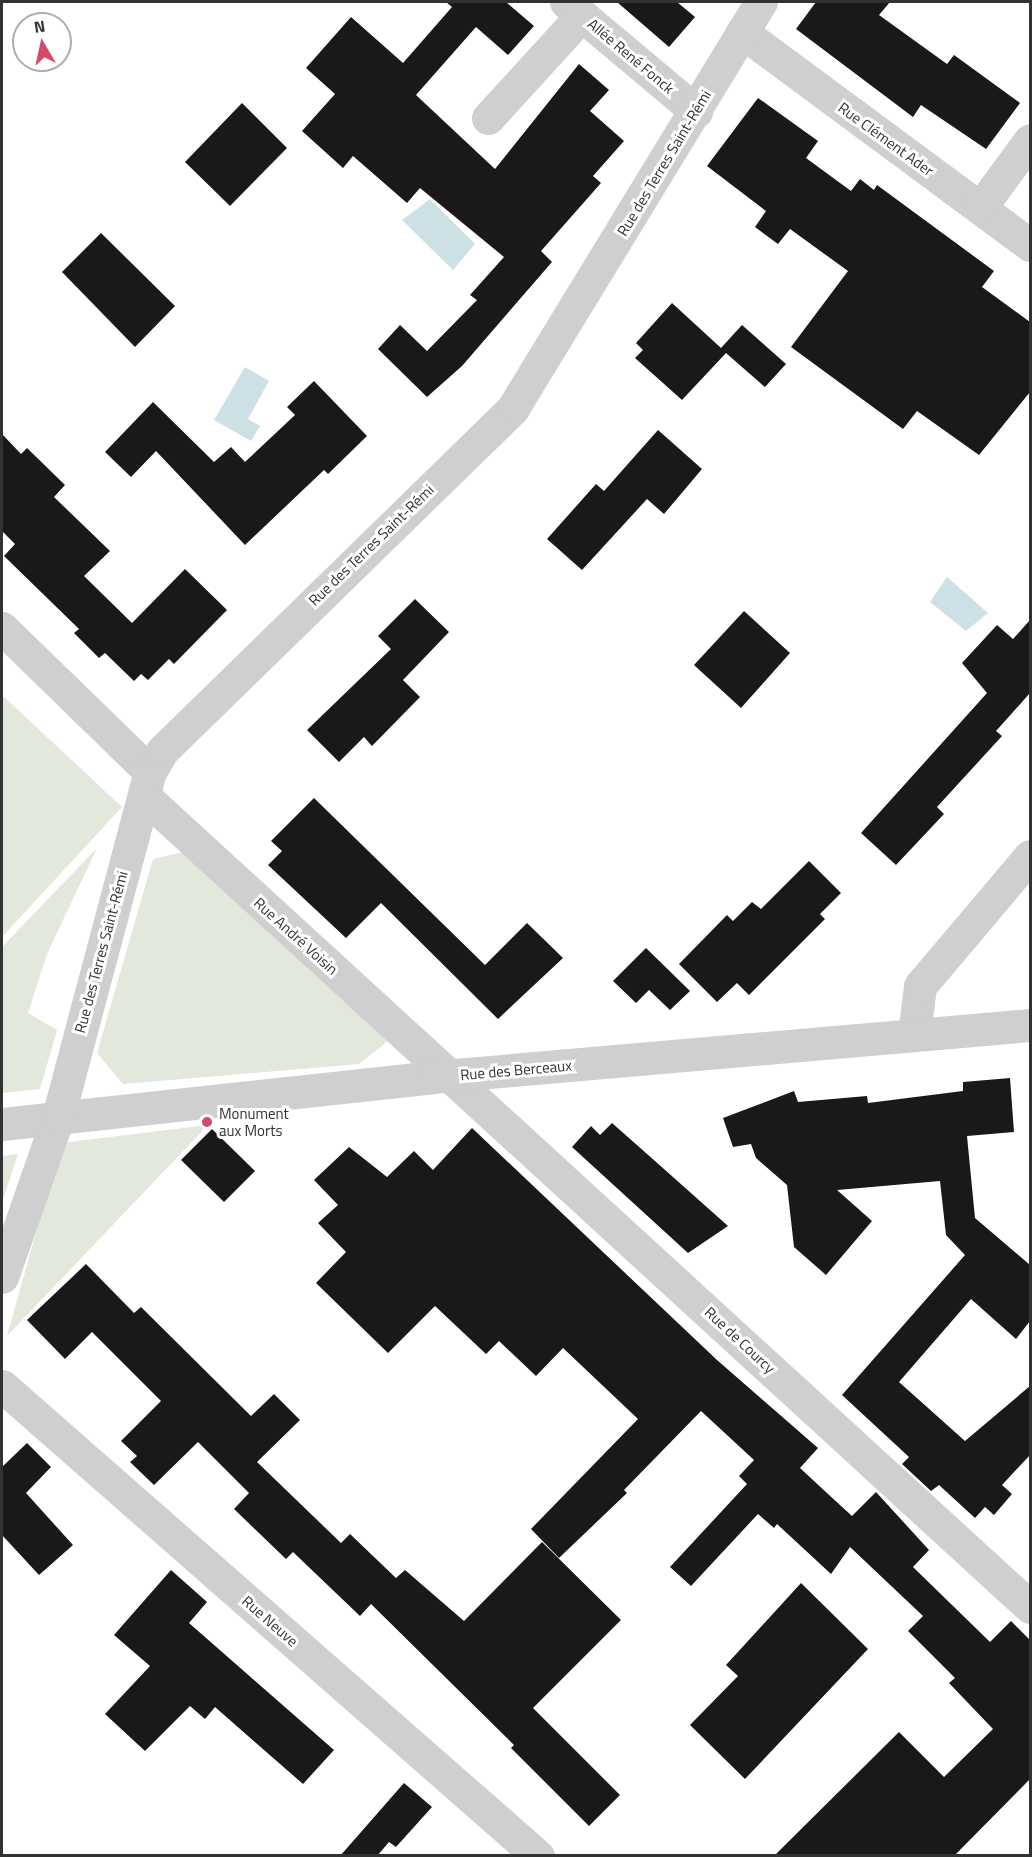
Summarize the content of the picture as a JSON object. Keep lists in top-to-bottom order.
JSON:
{
  "streets": {
    "street": [
      "Allée René Fonck",
      "Rue Clément Ader",
      "Rue des Terres Saint-Rémi",
      "Rue André Voisin",
      "Rue des Berceaux",
      "Rue de Courcy",
      "Rue Neuve"
    ]
  },
  "crossings": [
    ["Allée René Fonck", "Rue des Terres Saint-Rémi"],
    ["Rue Clément Ader", "Rue des Terres Saint-Rémi"],
    ["Rue des Terres Saint-Rémi", "Rue André Voisin"],
    ["Rue des Terres Saint-Rémi", "Rue des Berceaux"],
    ["Rue André Voisin", "Rue des Berceaux"],
    ["Rue André Voisin", "Rue de Courcy"],
    ["Rue des Berceaux", "Rue de Courcy"]
  ],
  "places": ["Monument aux Morts"],
  "north": "top"
}
